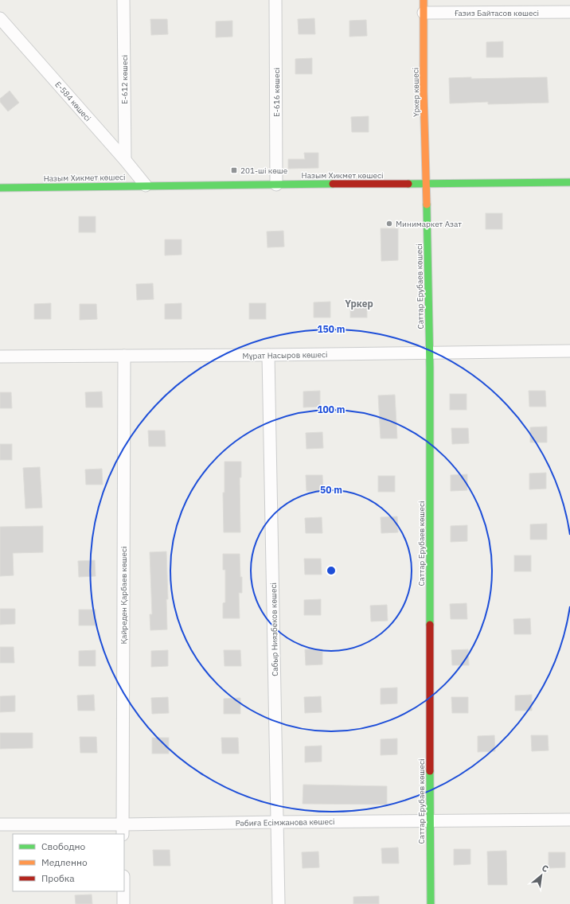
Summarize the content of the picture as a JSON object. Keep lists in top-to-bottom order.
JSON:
{
  "streets": {
    "street": [
      "Ғазиз Байтасов көшесі",
      "Е-612 көшесі",
      "Е-616 көшесі",
      "Үркер көшесі",
      "Е-584 көшесі",
      "Назым Хикмет көшесі",
      "Саттар Ерубаев көшесі",
      "Мұрат Насыров көшесі",
      "Қайреден Қарбаев көшесі",
      "Сабыр Ниязбеков көшесі",
      "Рәбиға Есімжанова көшесі"
    ]
  },
  "crossings": [
    ["Ғазиз Байтасов көшесі", "Үркер көшесі"],
    ["Е-612 көшесі", "Е-584 көшесі"],
    ["Е-616 көшесі", "Назым Хикмет көшесі"],
    ["Үркер көшесі", "Назым Хикмет көшесі"],
    ["Үркер көшесі", "Саттар Ерубаев көшесі"],
    ["Е-584 көшесі", "Назым Хикмет көшесі"],
    ["Назым Хикмет көшесі", "Саттар Ерубаев көшесі"],
    ["Саттар Ерубаев көшесі", "Мұрат Насыров көшесі"],
    ["Саттар Ерубаев көшесі", "Рәбиға Есімжанова көшесі"],
    ["Мұрат Насыров көшесі", "Қайреден Қарбаев көшесі"],
    ["Мұрат Насыров көшесі", "Сабыр Ниязбеков көшесі"],
    ["Қайреден Қарбаев көшесі", "Рәбиға Есімжанова көшесі"],
    ["Сабыр Ниязбеков көшесі", "Рәбиға Есімжанова көшесі"]
  ],
  "districts": ["Үркер"],
  "places": {
    "transit": ["201-ші көше"],
    "other": ["Минимаркет Азат"]
  },
  "legend": ["Свободно", "Медленно", "Пробка"],
  "north": "top right",
  "rings": ["150 m", "100 m", "50 m"]
}
